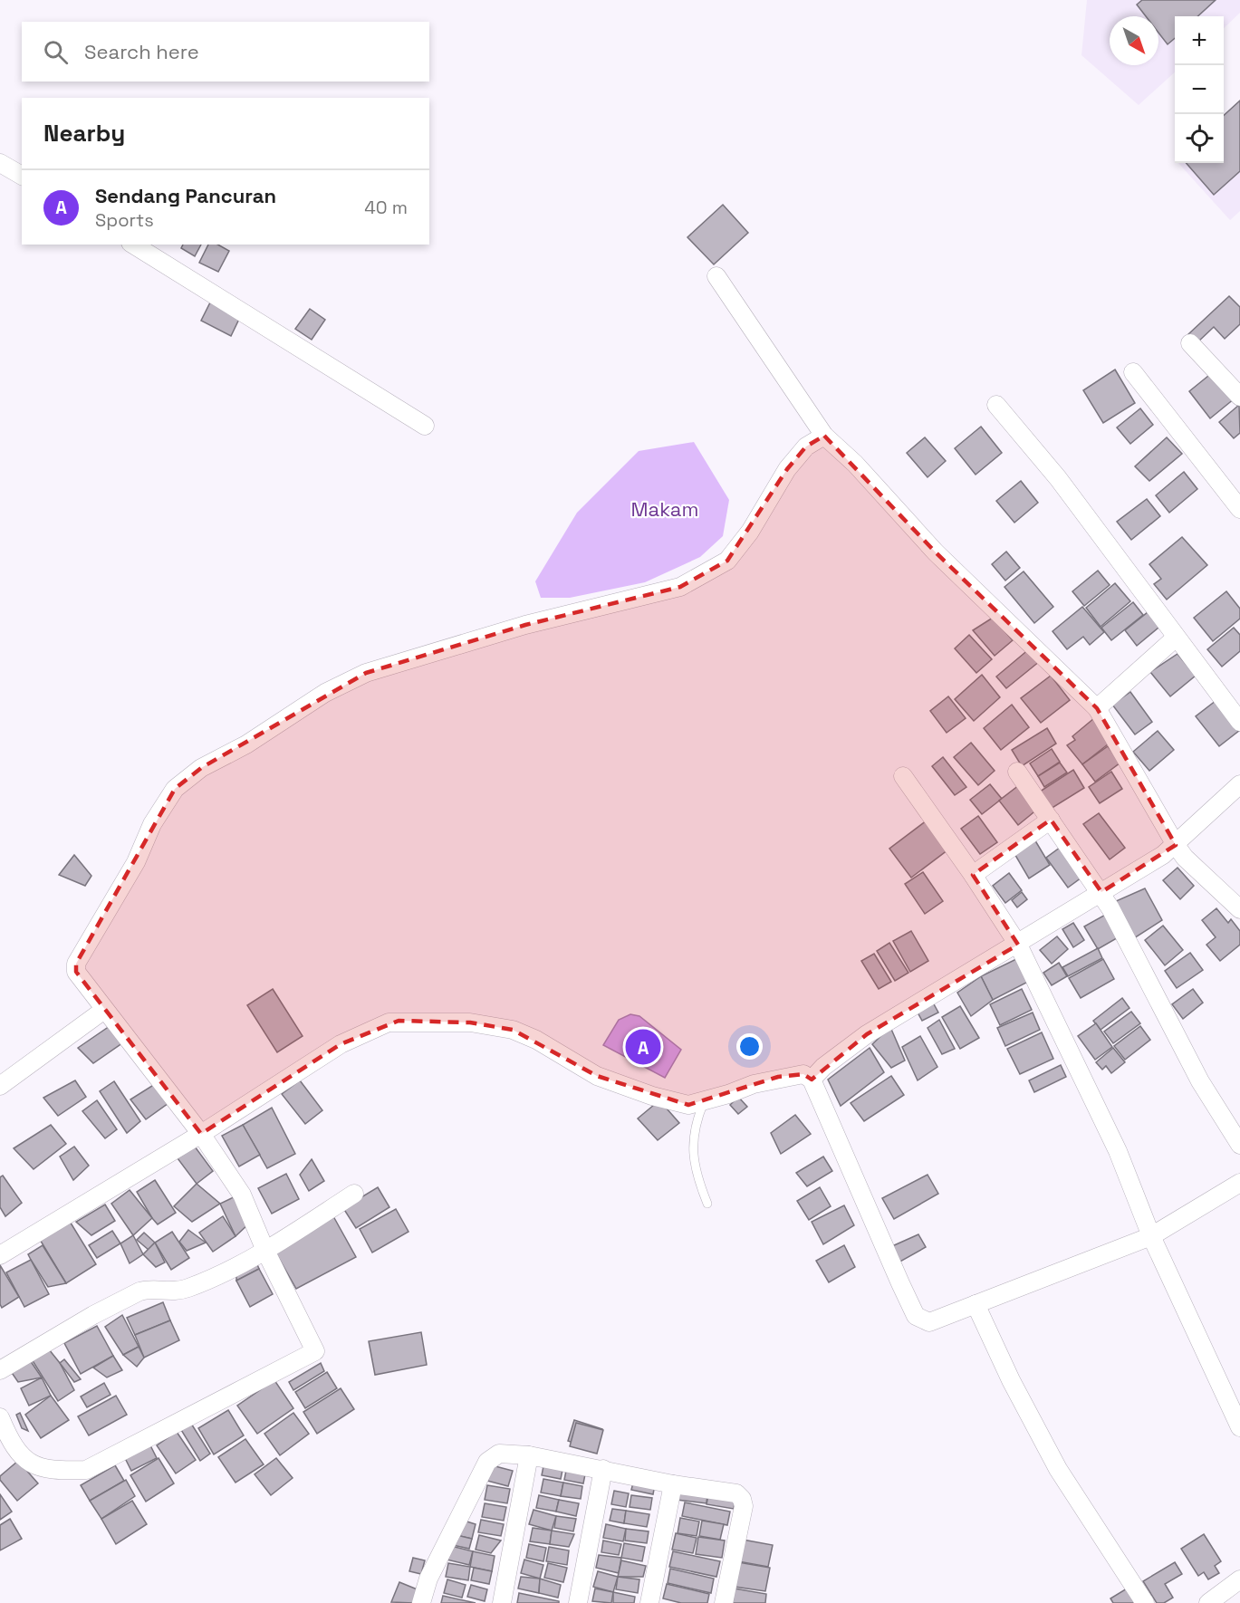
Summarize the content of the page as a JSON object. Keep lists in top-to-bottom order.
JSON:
{
  "parks": ["Makam"],
  "north": "bottom right",
  "page": {
    "map_buttons": ["+", "−"],
    "search": "Search here",
    "heading": "Nearby",
    "list": [
      {
        "mark": "A",
        "name": "Sendang Pancuran",
        "note": "Sports",
        "value": "40 m"
      }
    ],
    "pins": "A"
  }
}
